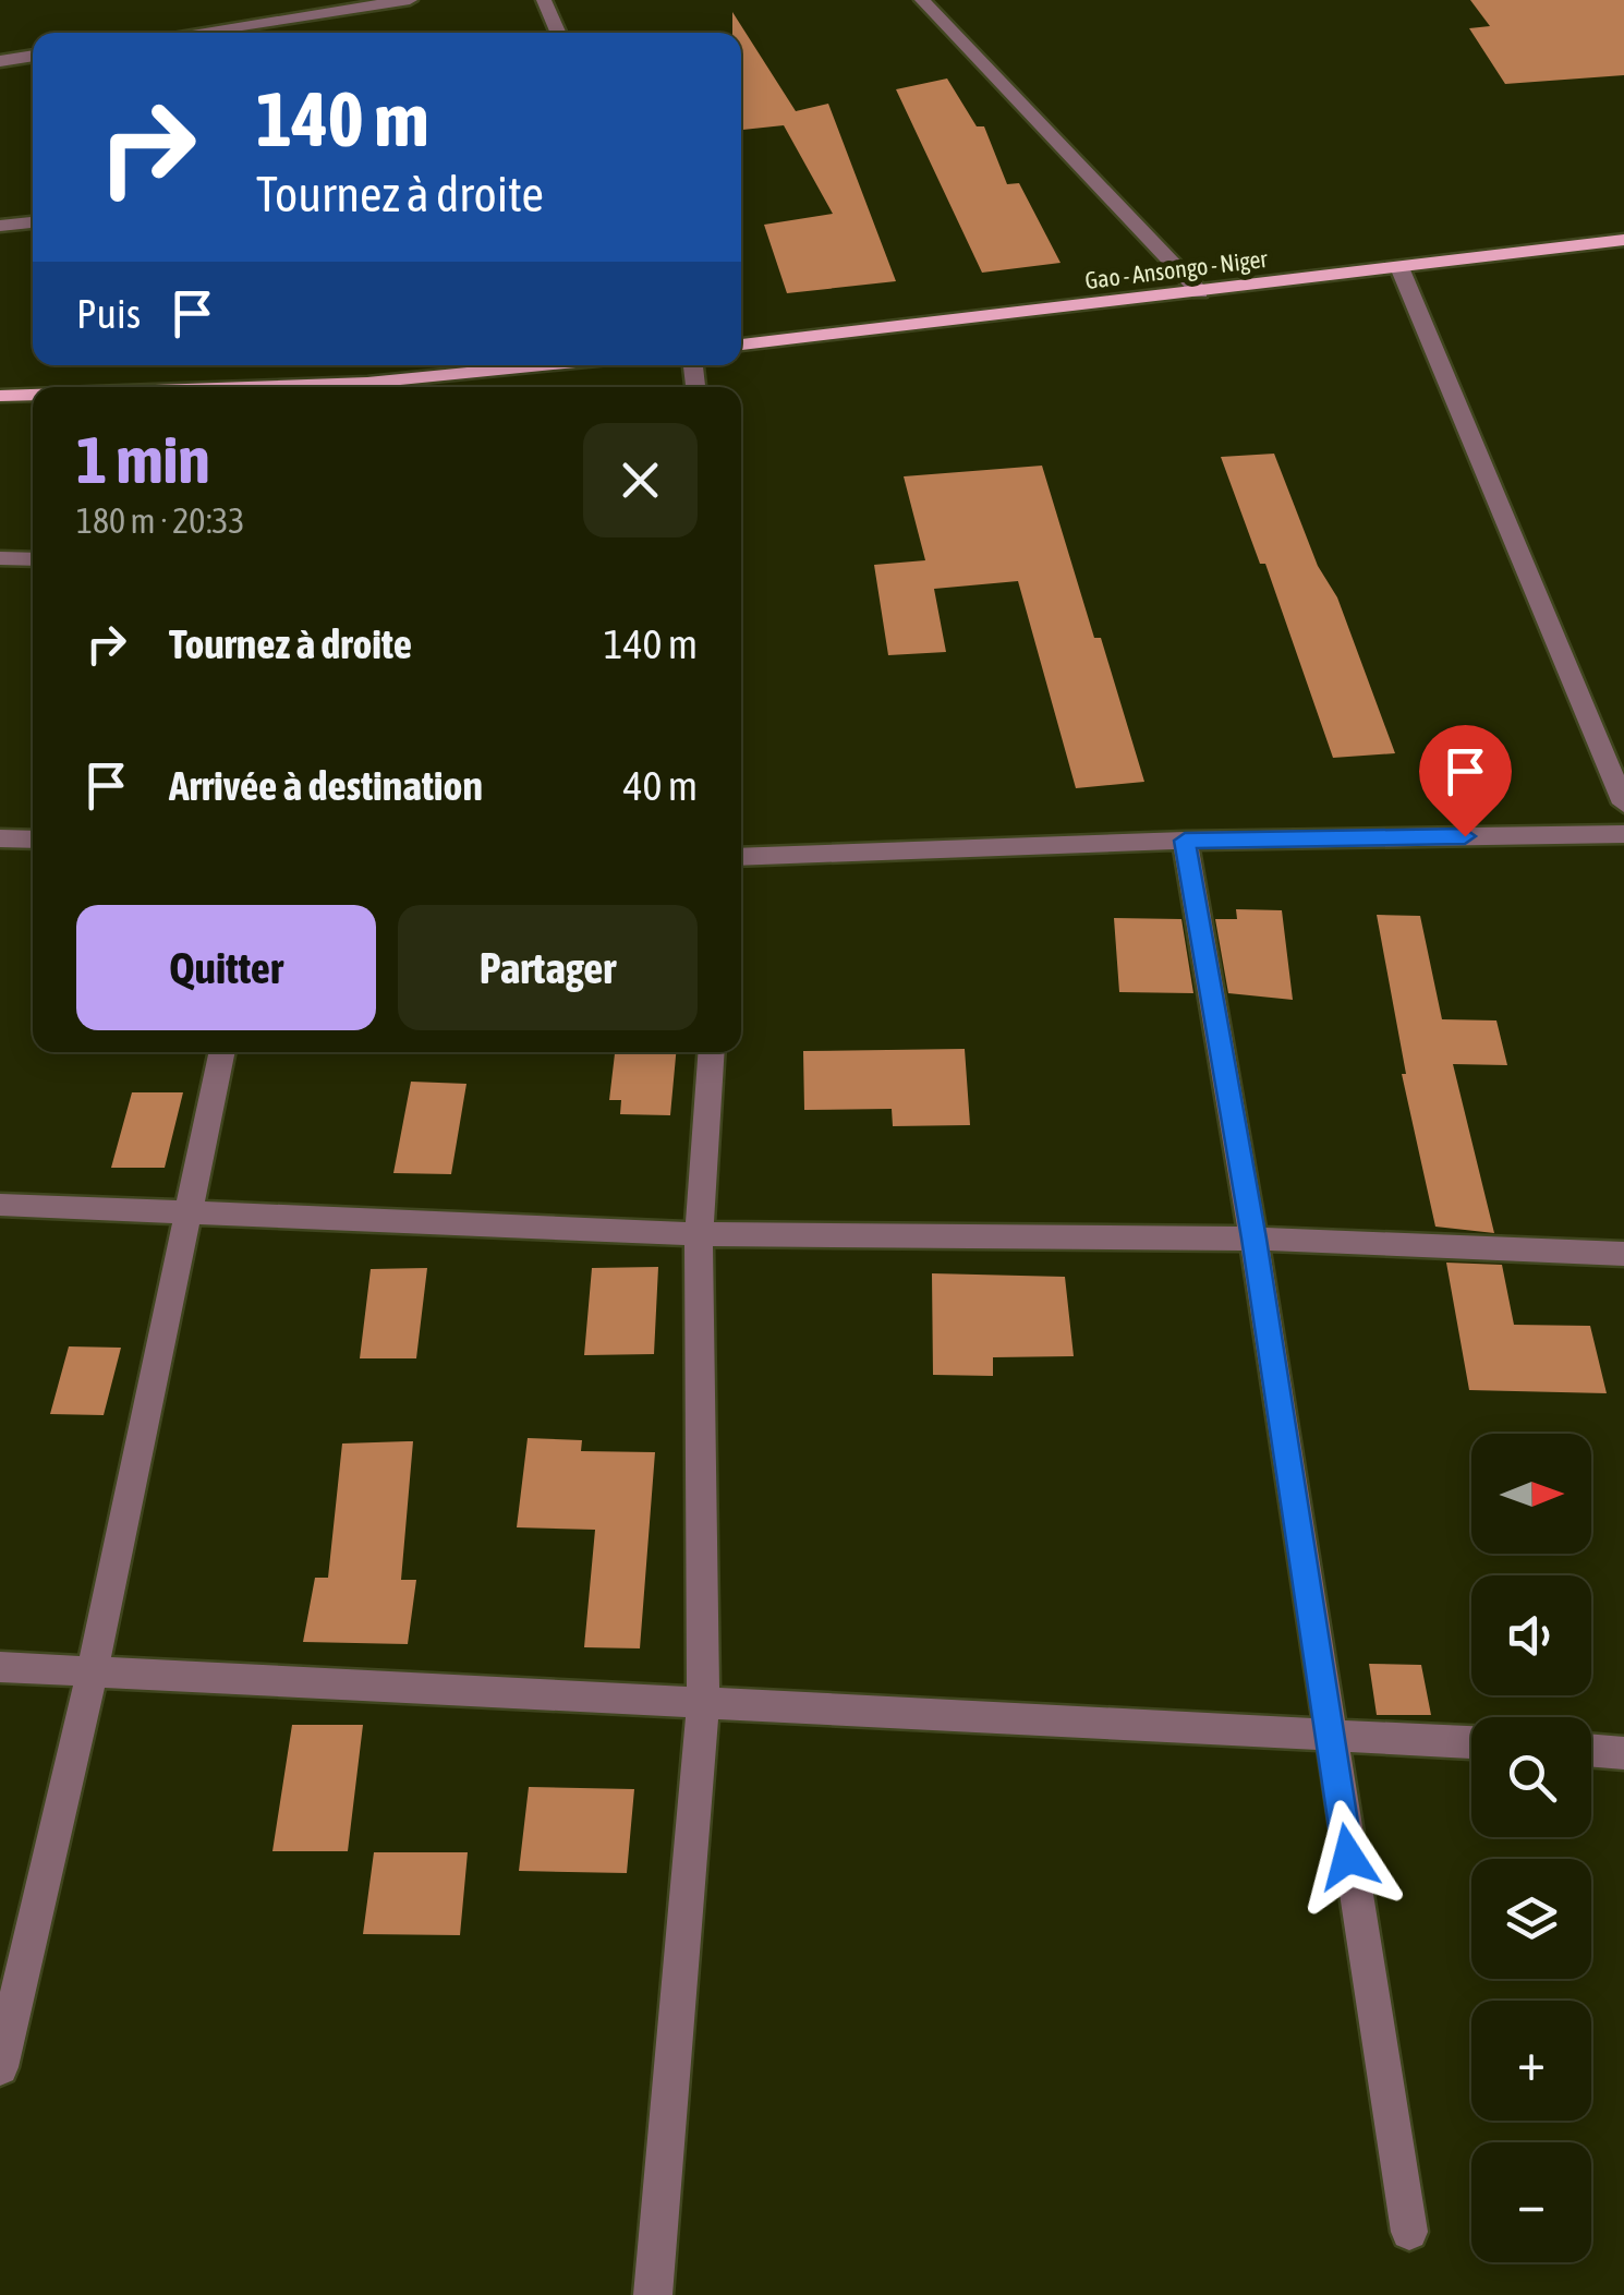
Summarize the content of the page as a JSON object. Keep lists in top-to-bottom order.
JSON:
{
  "streets": {
    "main road": ["Gao - Ansongo - Niger"]
  },
  "north": "right",
  "page": {
    "turn": ["140 m", "Tournez à droite"],
    "then": "Puis",
    "heading": ["1 min", "180 m · 20:33"],
    "list": [
      {
        "name": "Tournez à droite",
        "value": "140 m"
      },
      {
        "name": "Arrivée à destination",
        "value": "40 m"
      }
    ],
    "buttons": ["Quitter", "Partager"],
    "map_buttons": ["+", "−"]
  }
}
